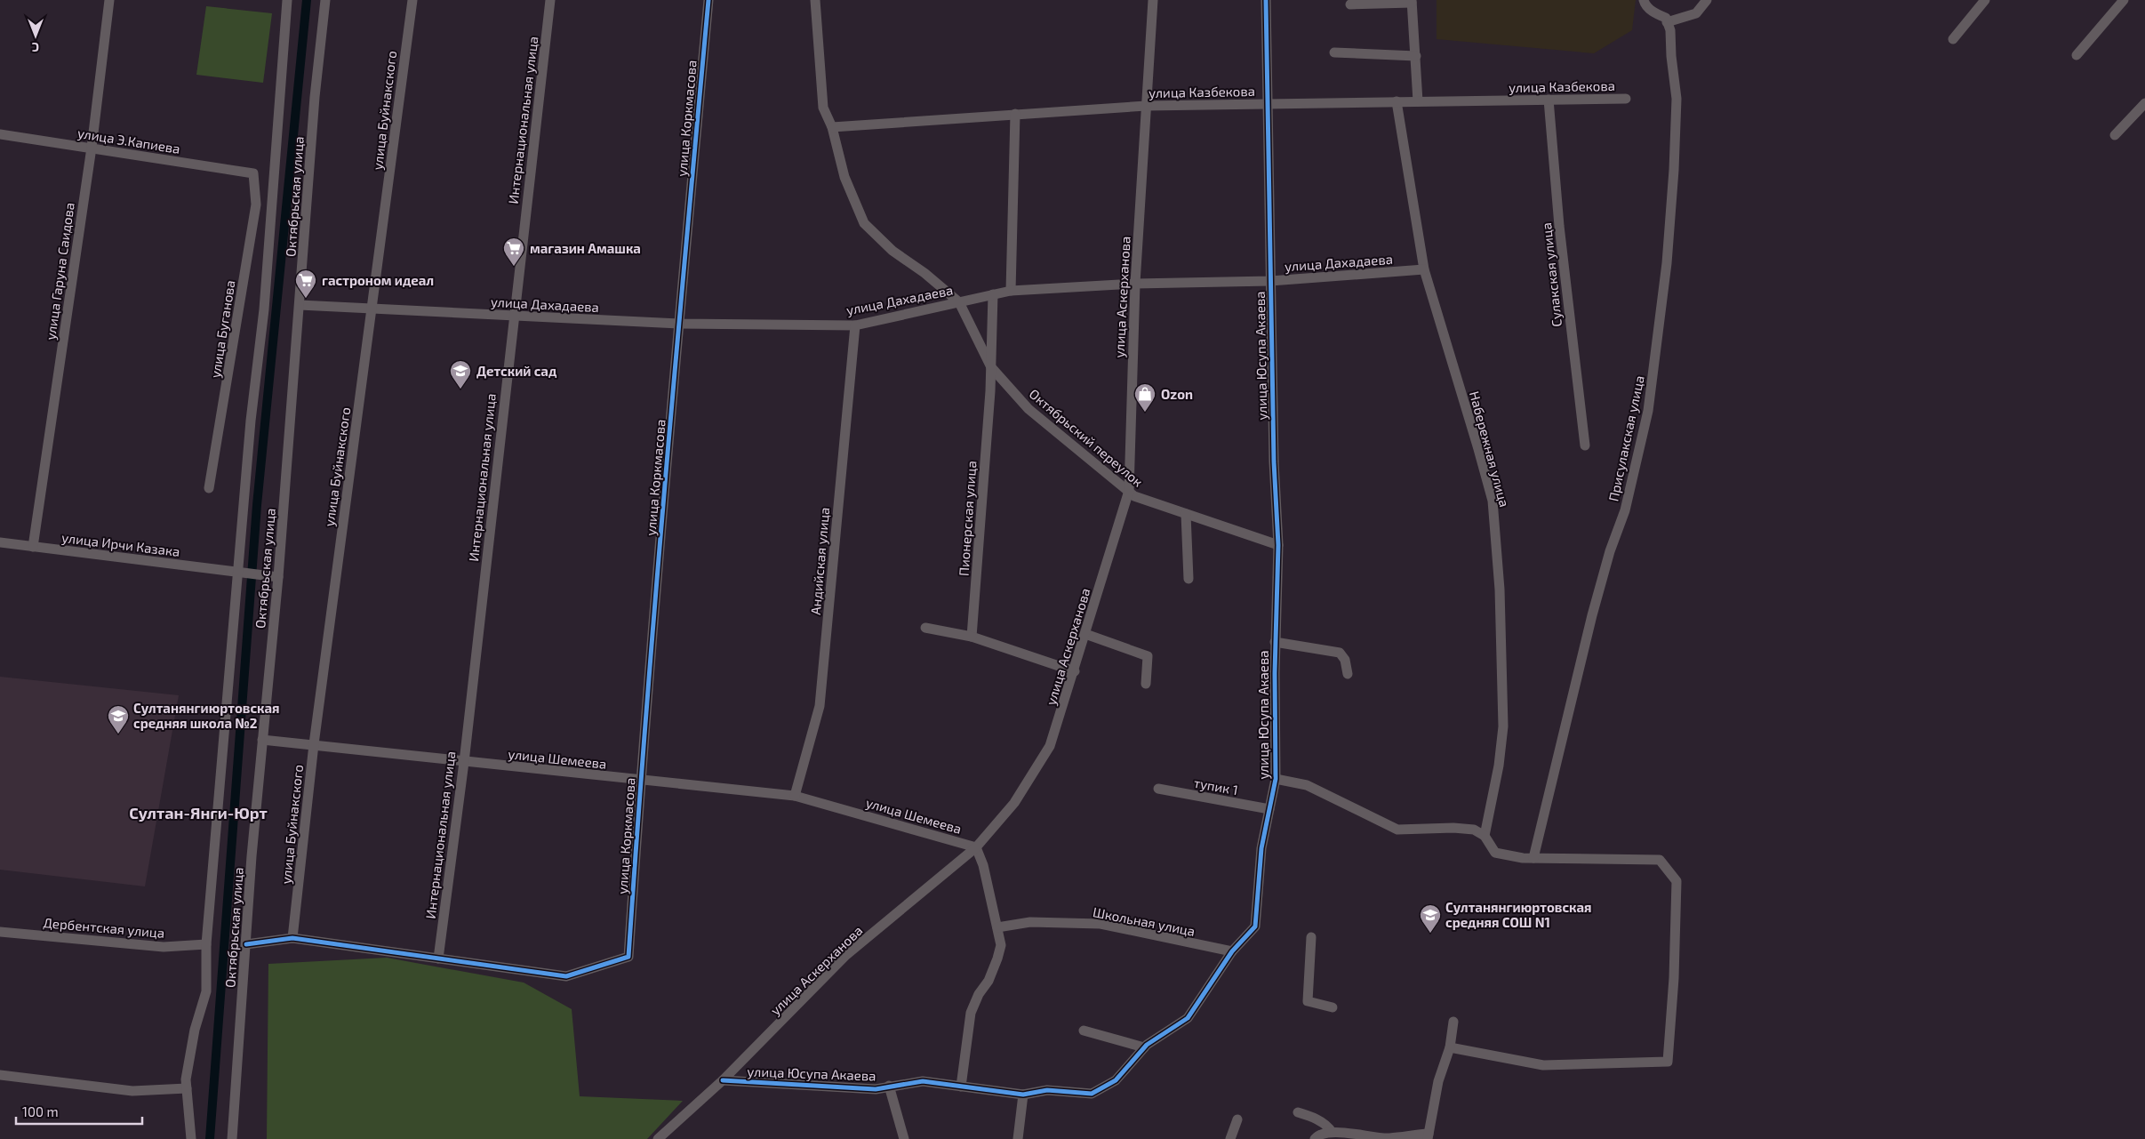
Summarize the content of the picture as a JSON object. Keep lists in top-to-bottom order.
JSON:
{
  "streets": {
    "street": [
      "улица Казбекова",
      "улица Буйнакского",
      "улица Коркмасова",
      "Интернациональная улица",
      "улица Э.Капиева",
      "Октябрьская улица",
      "улица Дахадаева",
      "улица Гаруна Саидова",
      "Сулакская улица",
      "улица Аскерханова",
      "улица Буганова",
      "улица Юсупа Акаева",
      "Октябрьский переулок",
      "Присулакская улица",
      "Набережная улица",
      "Пионерская улица",
      "улица Ирчи Казака",
      "Андийская улица",
      "улица Шемеева",
      "тупик 1",
      "Школьная улица",
      "Дербентская улица"
    ]
  },
  "crossings": [
    ["улица Казбекова", "Сулакская улица"],
    ["улица Казбекова", "улица Аскерханова"],
    ["улица Казбекова", "улица Юсупа Акаева"],
    ["улица Казбекова", "Октябрьский переулок"],
    ["улица Казбекова", "Набережная улица"],
    ["улица Буйнакского", "улица Дахадаева"],
    ["улица Буйнакского", "улица Шемеева"],
    ["улица Коркмасова", "Интернациональная улица"],
    ["улица Коркмасова", "улица Дахадаева"],
    ["улица Коркмасова", "улица Шемеева"],
    ["Интернациональная улица", "улица Дахадаева"],
    ["Интернациональная улица", "улица Шемеева"],
    ["улица Э.Капиева", "улица Гаруна Саидова"],
    ["улица Э.Капиева", "улица Буганова"],
    ["Октябрьская улица", "улица Дахадаева"],
    ["Октябрьская улица", "улица Ирчи Казака"],
    ["Октябрьская улица", "улица Шемеева"],
    ["улица Дахадаева", "улица Аскерханова"],
    ["улица Дахадаева", "улица Юсупа Акаева"],
    ["улица Дахадаева", "Октябрьский переулок"],
    ["улица Дахадаева", "Набережная улица"],
    ["улица Дахадаева", "Пионерская улица"],
    ["улица Дахадаева", "Андийская улица"],
    ["улица Гаруна Саидова", "улица Ирчи Казака"],
    ["улица Аскерханова", "улица Юсупа Акаева"],
    ["улица Аскерханова", "Октябрьский переулок"],
    ["улица Аскерханова", "улица Шемеева"],
    ["улица Юсупа Акаева", "Октябрьский переулок"],
    ["улица Юсупа Акаева", "тупик 1"],
    ["улица Юсупа Акаева", "Школьная улица"],
    ["Октябрьский переулок", "Пионерская улица"],
    ["Андийская улица", "улица Шемеева"]
  ],
  "districts": ["Султан-Янги-Юрт"],
  "places": {
    "supermarket": ["магазин Амашка", "гастроном идеал"],
    "school or university": ["Детский сад", "Султанянгиюртовская средняя школа №2", "Султанянгиюртовская средняя СОШ N1"],
    "shop": ["Ozon"]
  },
  "scale_bar": "100 m",
  "north": "bottom"
}
